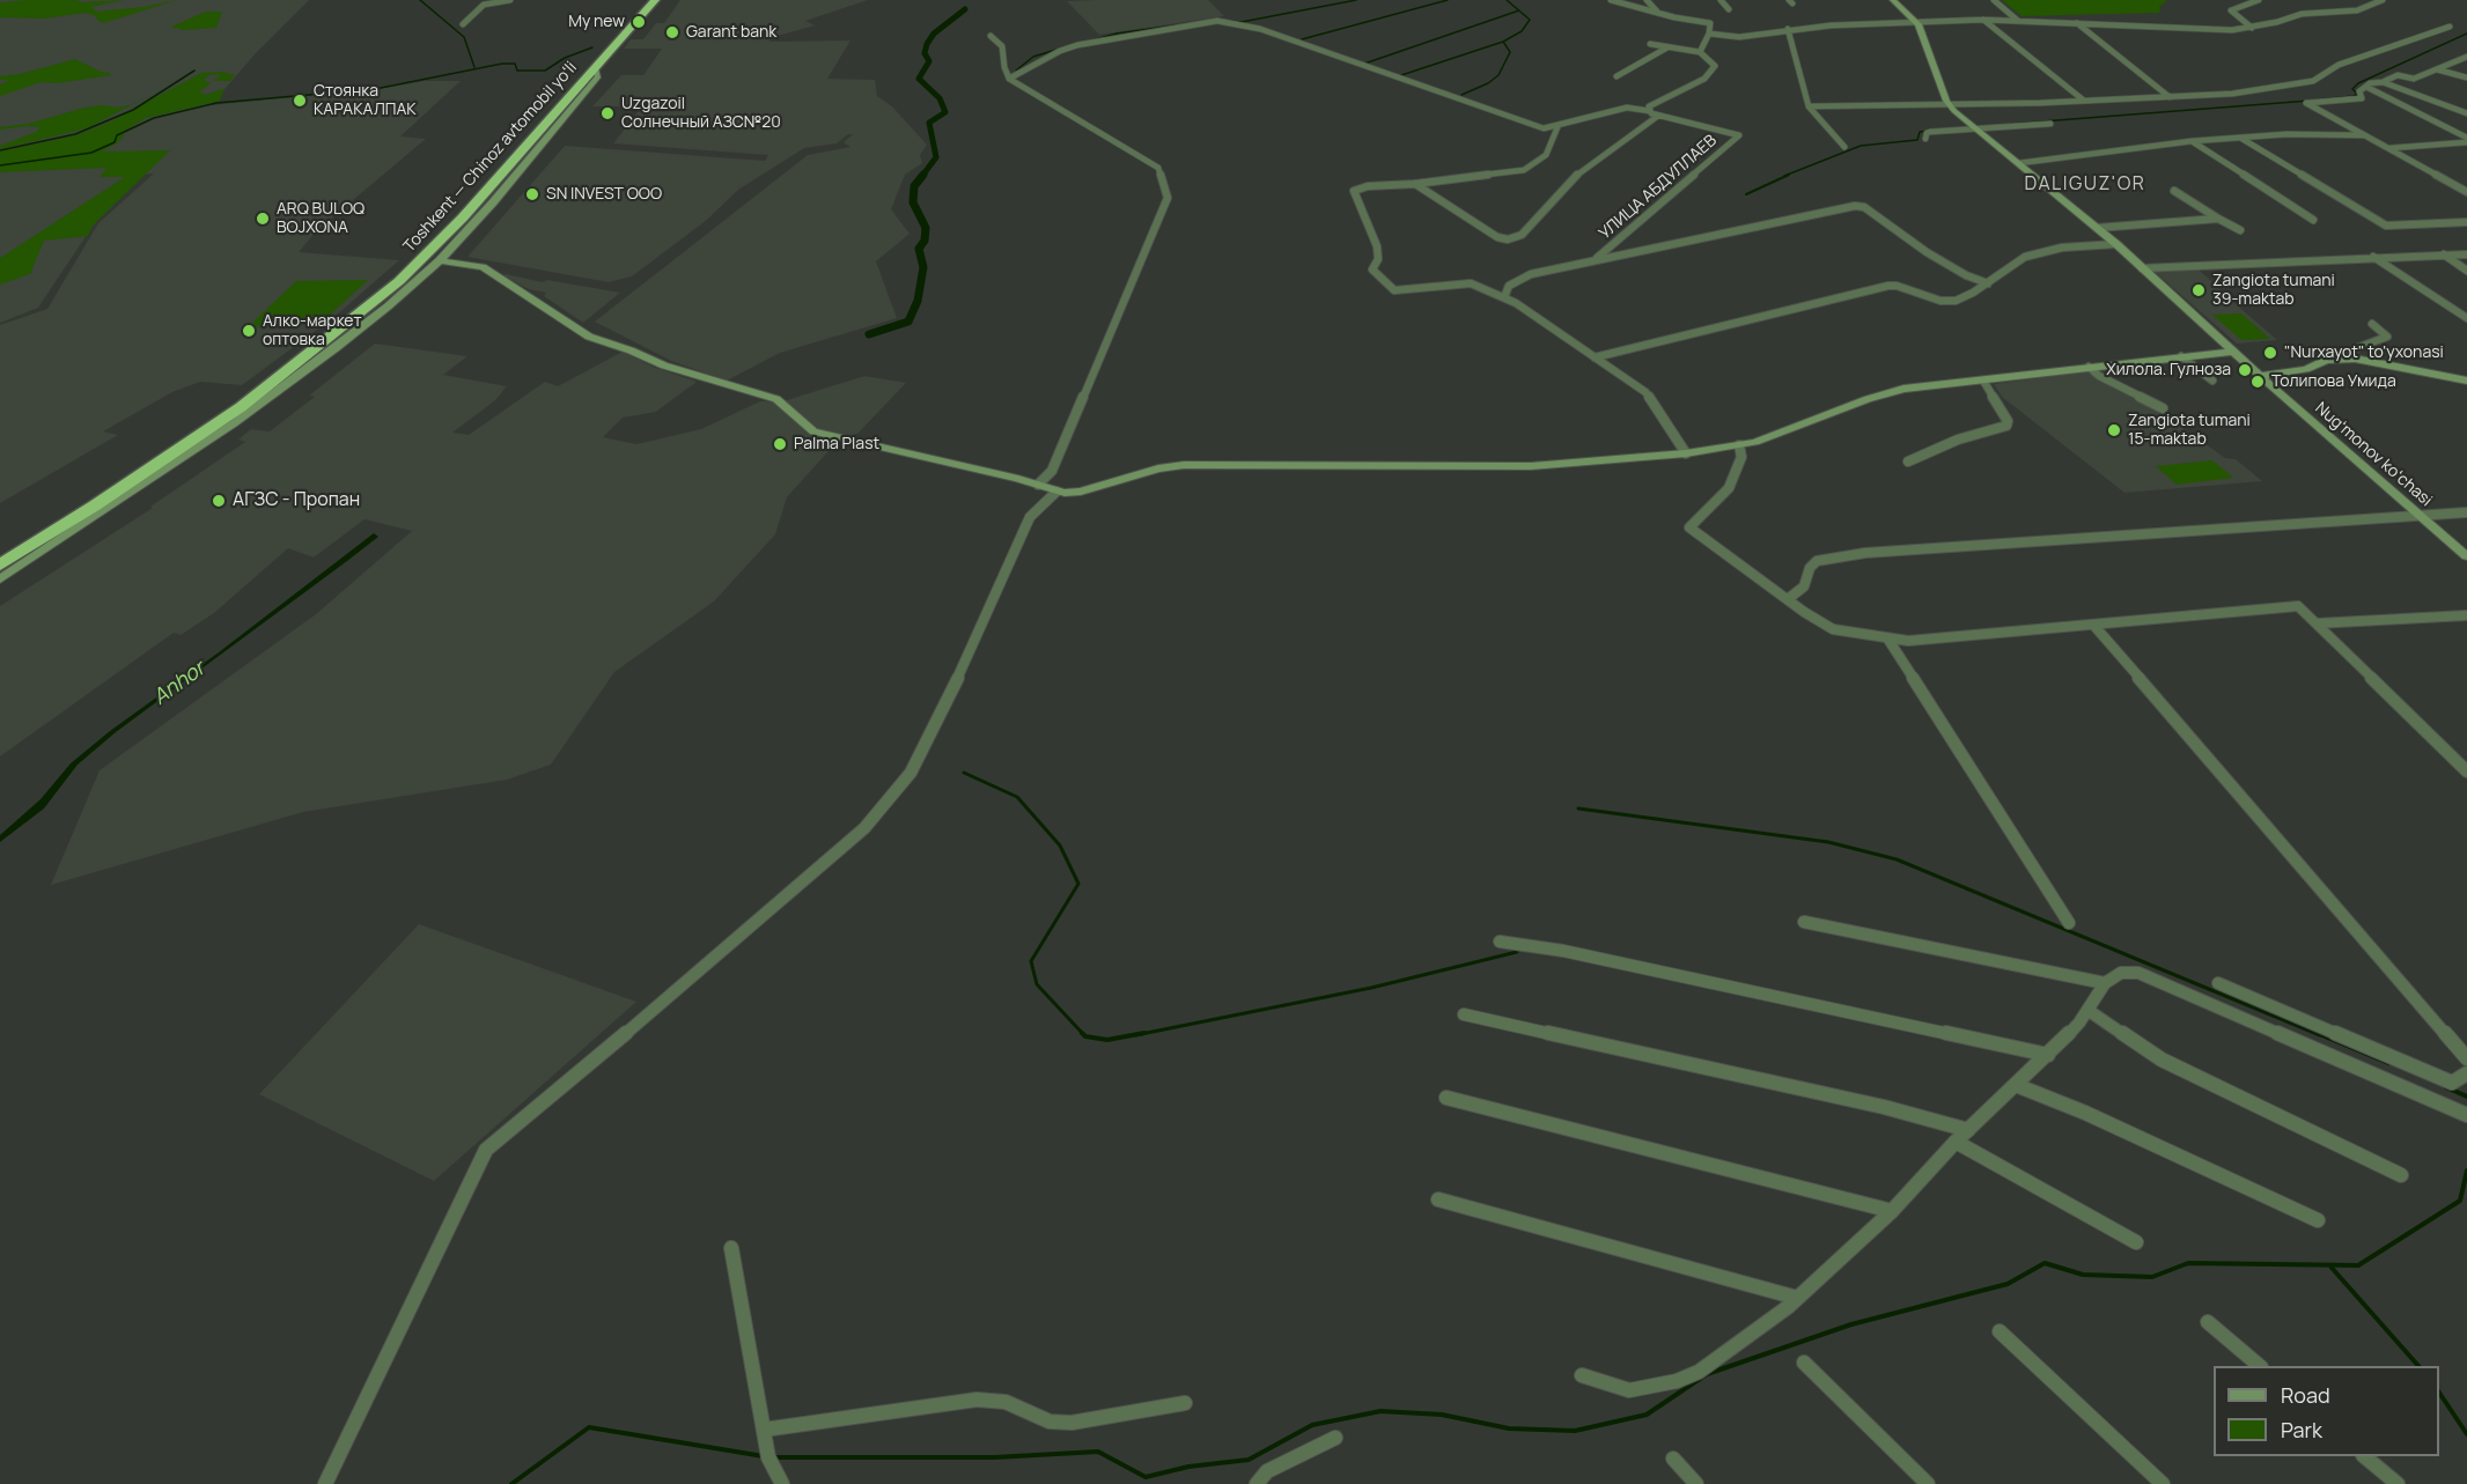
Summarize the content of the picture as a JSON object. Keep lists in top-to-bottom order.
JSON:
{
  "streets": {
    "highway": ["Toshkent — Chinoz avtomobil yoʻli"],
    "street": ["УЛИЦА АБДУЛЛАЕВ", "Nugʻmonov koʻchasi"]
  },
  "districts": ["DALIGUZ'OR"],
  "water": ["Anhor"],
  "places": [
    "My new",
    "Garant bank",
    "Стоянка КАРАКАЛПАК",
    "Uzgazoil Солнечный АЗС№20",
    "SN INVEST ООО",
    "ARQ BULOQ BOJXONA",
    "Zangiota tumani 39-maktab",
    "Алко-маркет оптовка",
    "\"Nurxayot\" to'yxonasi",
    "Хилола. Гулноза",
    "Толипова Умида",
    "Zangiota tumani 15-maktab",
    "Palma Plast",
    "АГЗС - Пропан"
  ],
  "legend": ["Road", "Park"]
}
